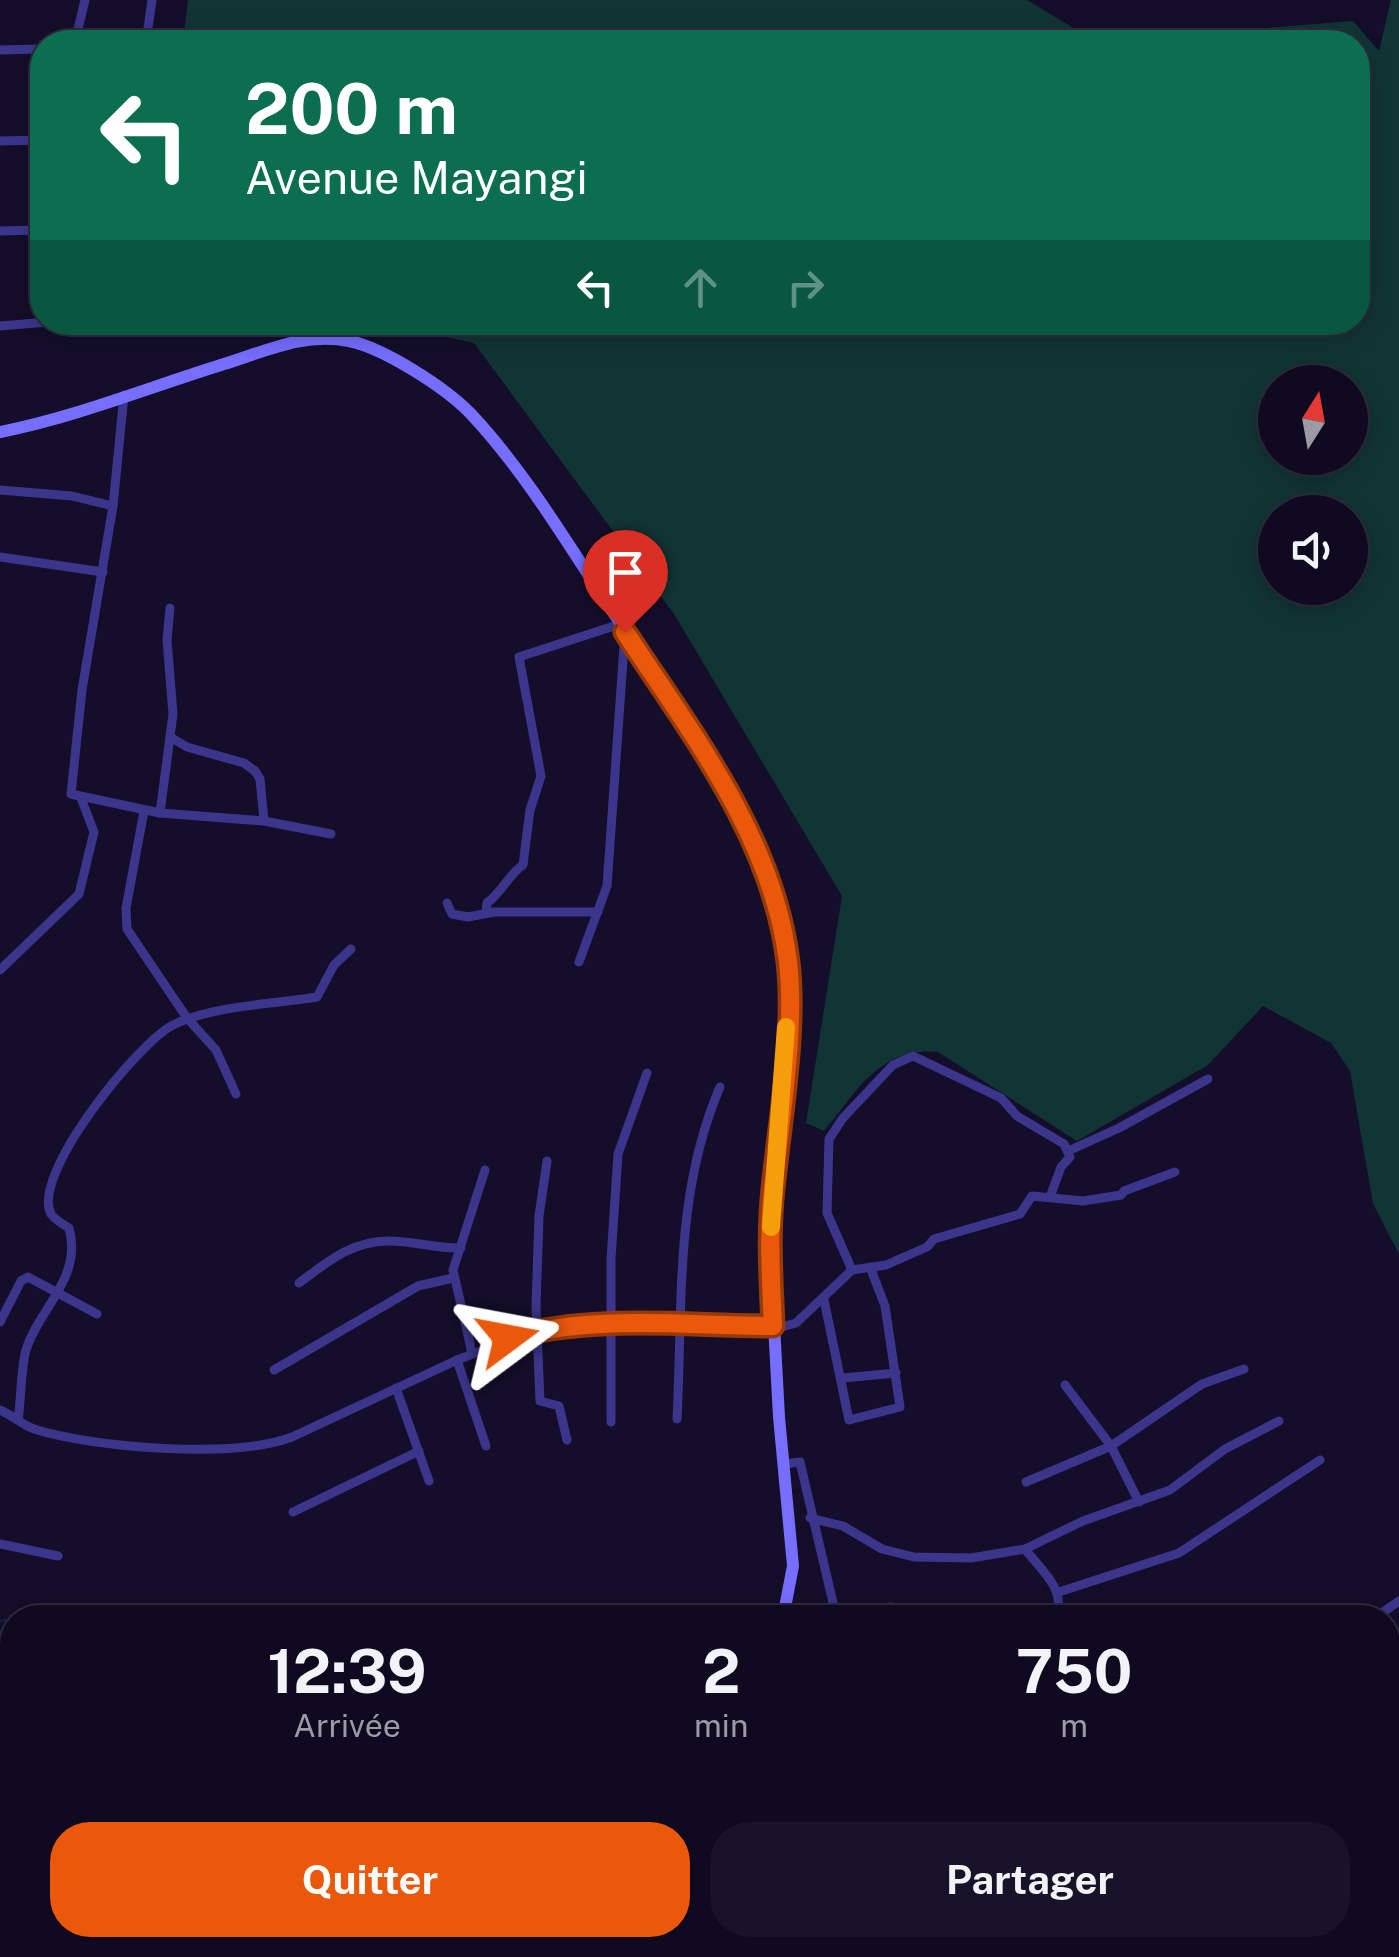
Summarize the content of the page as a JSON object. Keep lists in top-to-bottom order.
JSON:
{
  "north": "top",
  "page": {
    "turn": ["200 m", "Avenue Mayangi"],
    "eta": [
      "12:39",
      "Arrivée",
      "2",
      "min",
      "750",
      "m"
    ],
    "buttons": ["Quitter", "Partager"]
  }
}
